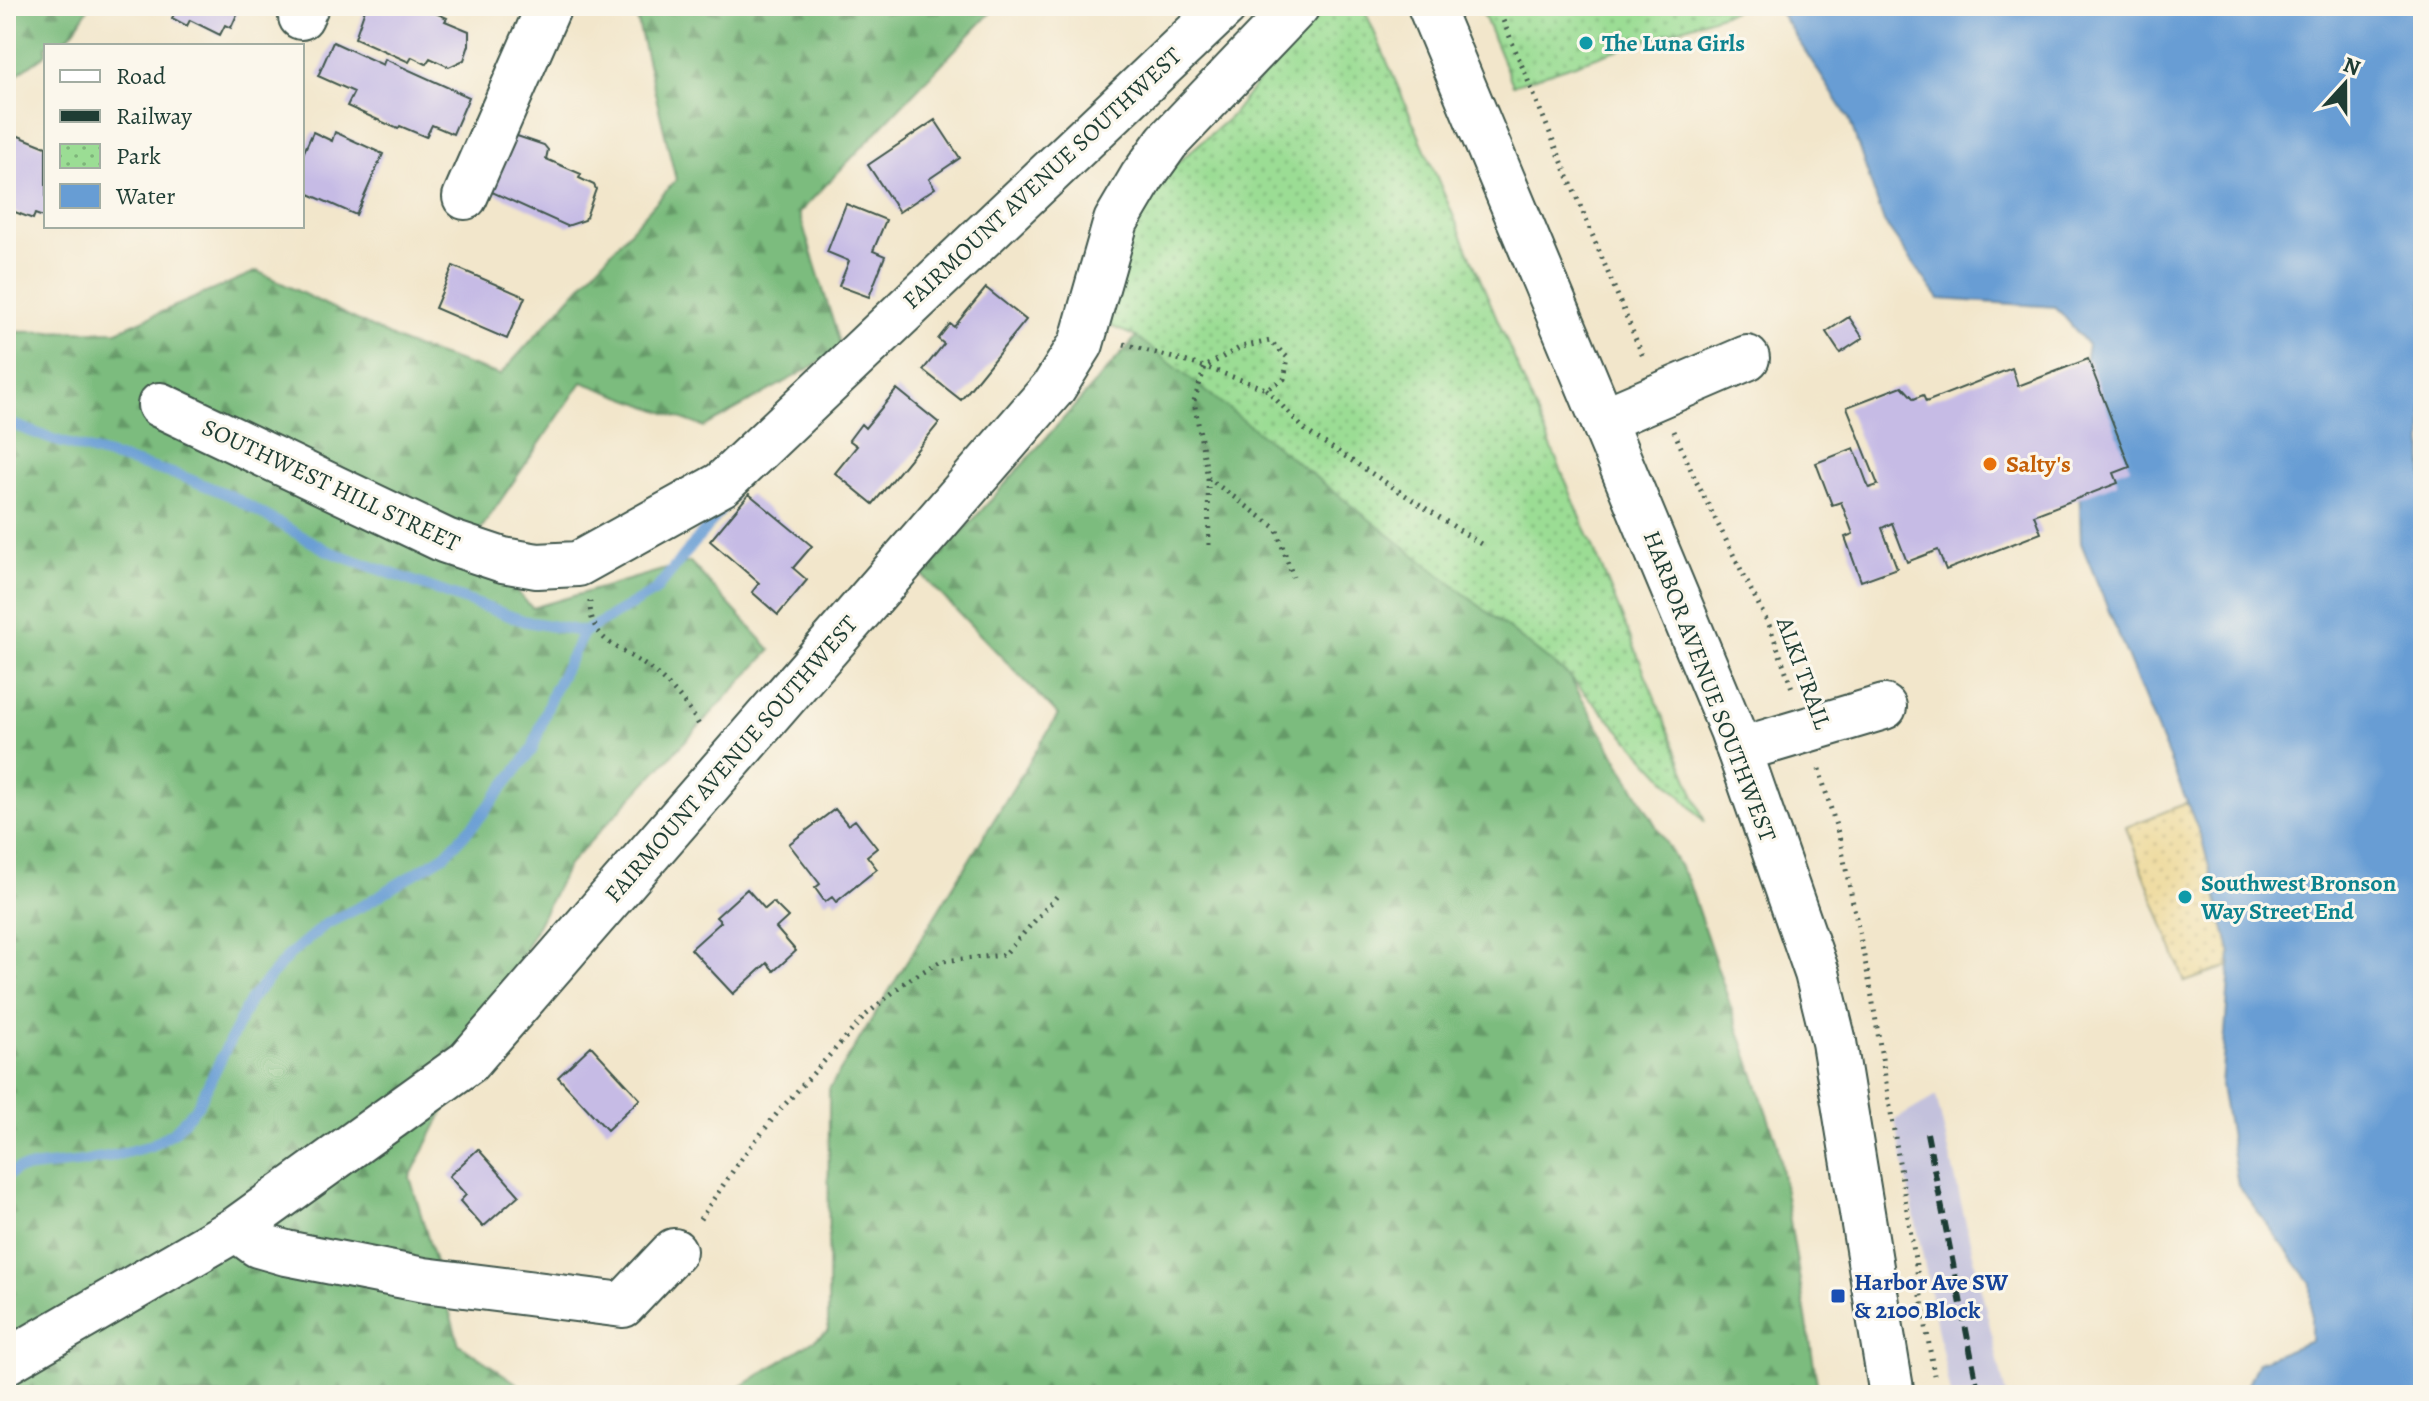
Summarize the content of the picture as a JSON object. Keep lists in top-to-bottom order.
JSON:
{
  "streets": {
    "street": ["FAIRMOUNT AVENUE SOUTHWEST", "SOUTHWEST HILL STREET", "HARBOR AVENUE SOUTHWEST"],
    "path": ["ALKI TRAIL"]
  },
  "crossings": [
    ["FAIRMOUNT AVENUE SOUTHWEST", "SOUTHWEST HILL STREET"]
  ],
  "places": {
    "other": ["The Luna Girls", "Salty's", "Southwest Bronson Way Street End"],
    "transit": ["Harbor Ave SW & 2100 Block"]
  },
  "legend": [
    "Road",
    "Railway",
    "Park",
    "Water"
  ],
  "north": "top"
}
